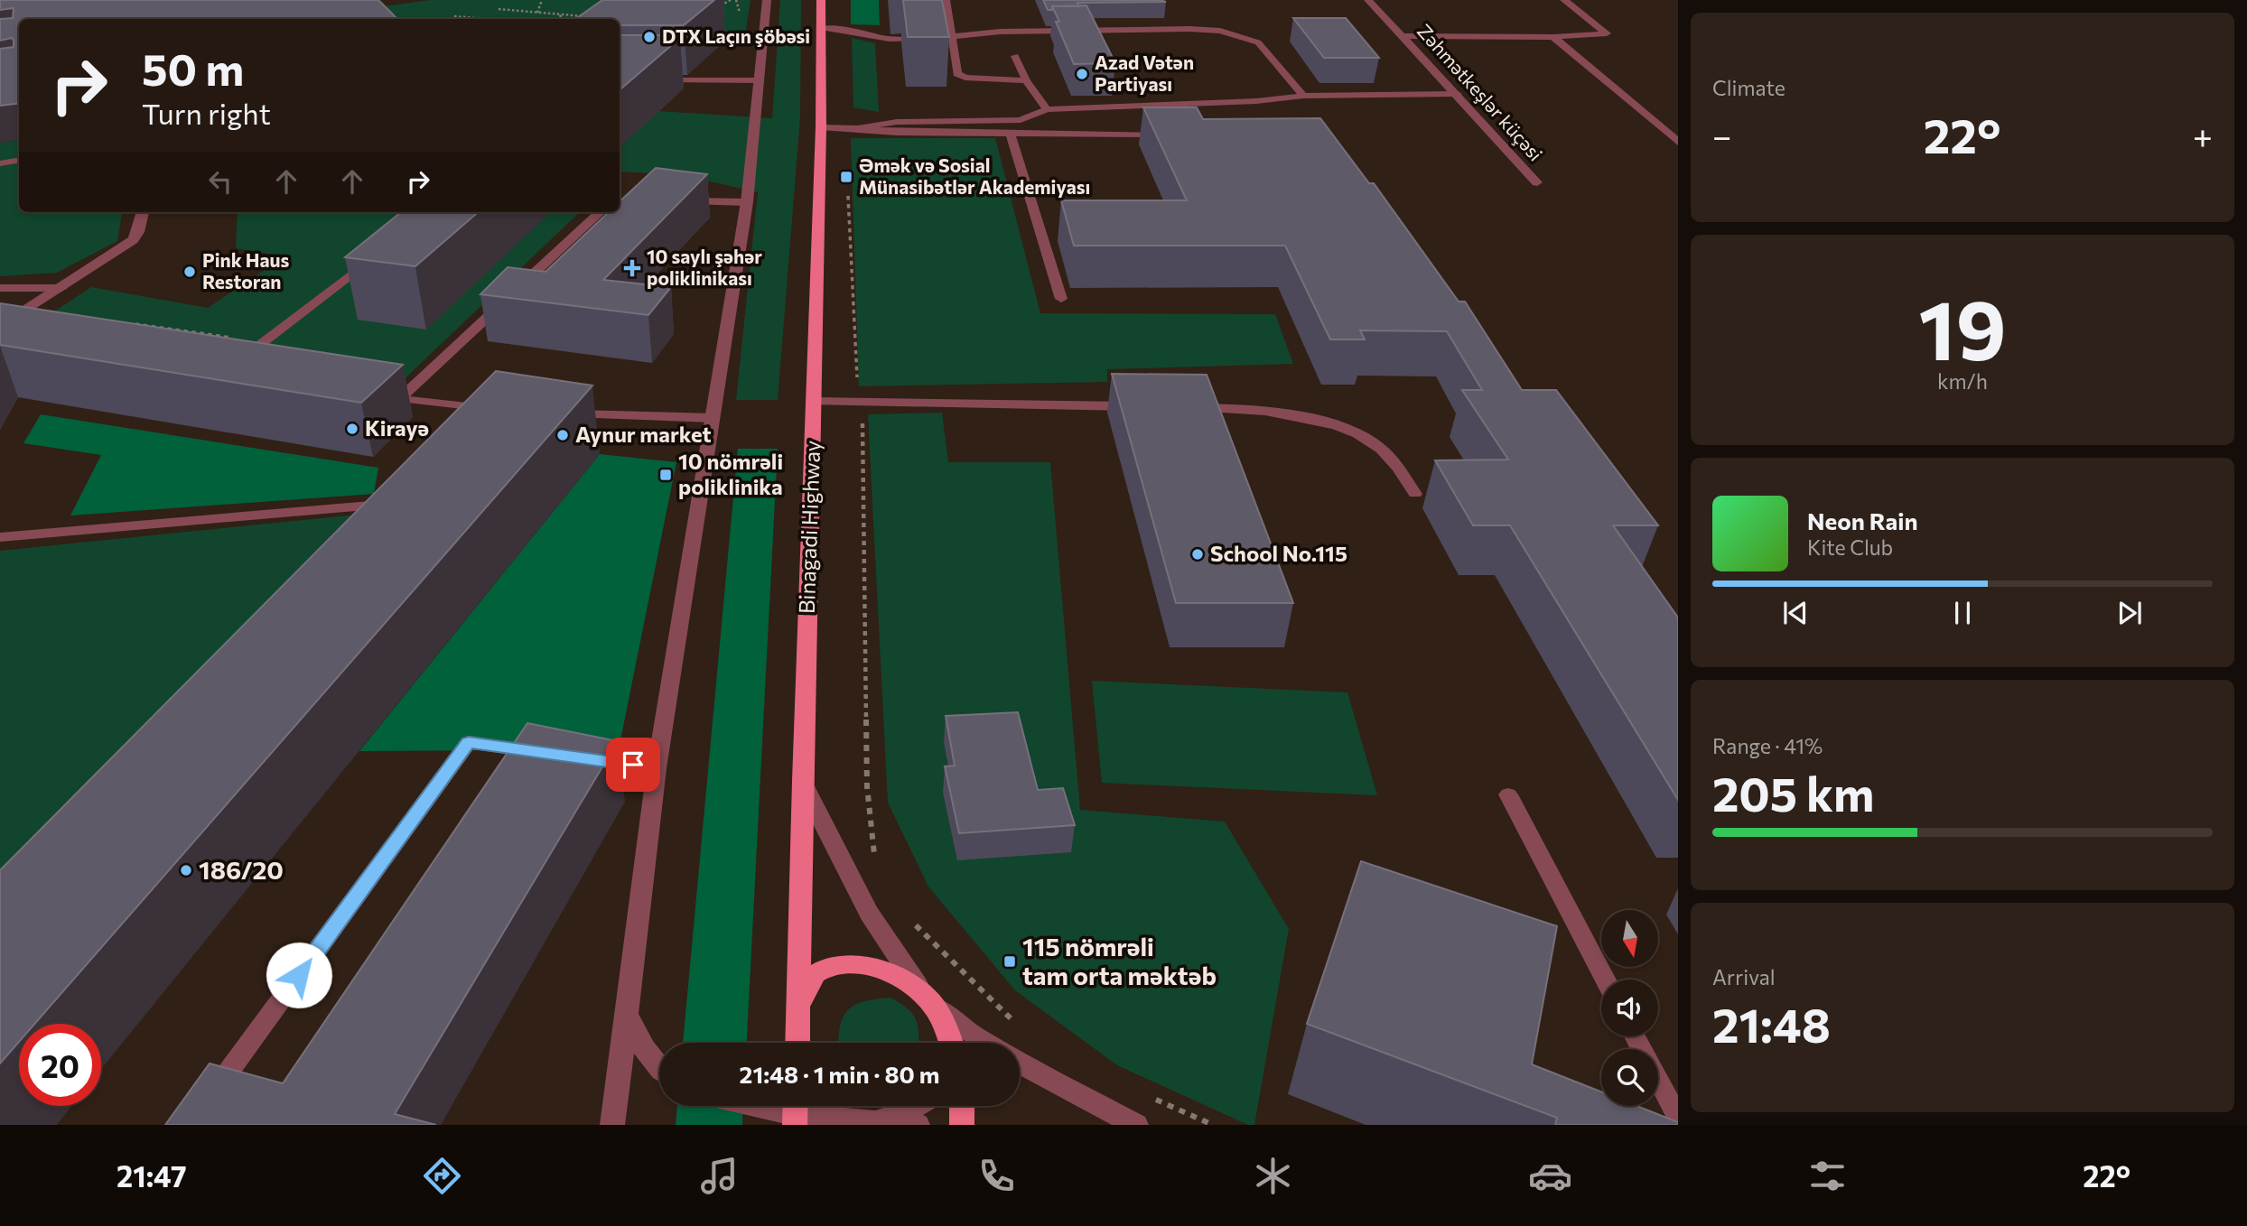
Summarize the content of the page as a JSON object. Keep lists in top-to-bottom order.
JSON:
{
  "streets": {
    "main road": ["Binagadi Highway"],
    "street": ["Zəhmətkeşlər küçəsi"]
  },
  "places": {
    "other": [
      "DTX Laçın şöbəsi",
      "Azad Vətən Partiyası",
      "Pink Haus Restoran",
      "Kirayə",
      "Aynur market",
      "School No.115",
      "186/20"
    ],
    "transit": ["Əmək və Sosial Münasibətlər Akademiyası", "10 nömrəli poliklinika", "115 nömrəli tam orta məktəb"],
    "health": ["10 saylı şəhər poliklinikası"]
  },
  "north": "bottom",
  "page": {
    "tile": [
      "Climate",
      ["19", "km/h"],
      ["Range · 41%", "205 km"],
      ["Arrival", "21:48"]
    ],
    "turn": ["50 m", "Turn right"],
    "heat": ["−", "22°", "+"],
    "song": ["Neon Rain", "Kite Club"],
    "limit": "20",
    "trip": "21:48 · 1 min · 80 m",
    "tabs": ["21:47", "22°"]
  }
}
